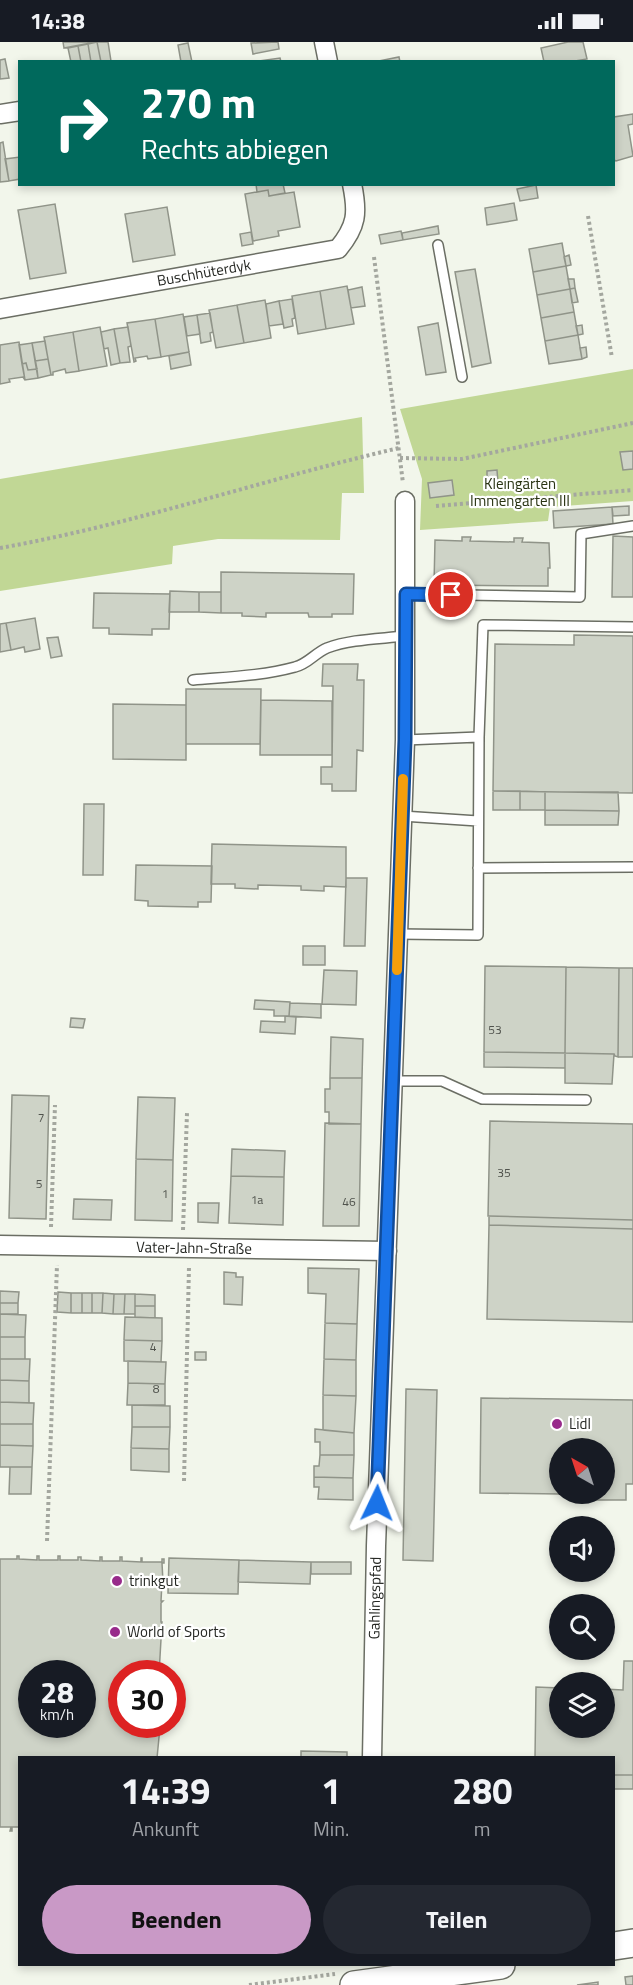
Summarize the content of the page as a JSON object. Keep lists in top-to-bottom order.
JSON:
{
  "streets": {
    "street": ["Buschhüterdyk", "Vater-Jahn-Straße", "Gahlingspfad"]
  },
  "crossings": [
    ["Vater-Jahn-Straße", "Gahlingspfad"]
  ],
  "parks": ["Kleingärten Immengarten III"],
  "places": ["Lidl", "trinkgut", "World of Sports"],
  "house_numbers": [
    "53",
    "7",
    "35",
    "5",
    "1",
    "1a",
    "46",
    "4",
    "8"
  ],
  "north": "top left",
  "page": {
    "status": "14:38",
    "turn": ["270 m", "Rechts abbiegen"],
    "speed": "28 km/h",
    "limit": "30",
    "eta": [
      "14:39",
      "Ankunft",
      "1",
      "Min.",
      "280",
      "m"
    ],
    "buttons": ["Beenden", "Teilen"]
  }
}
